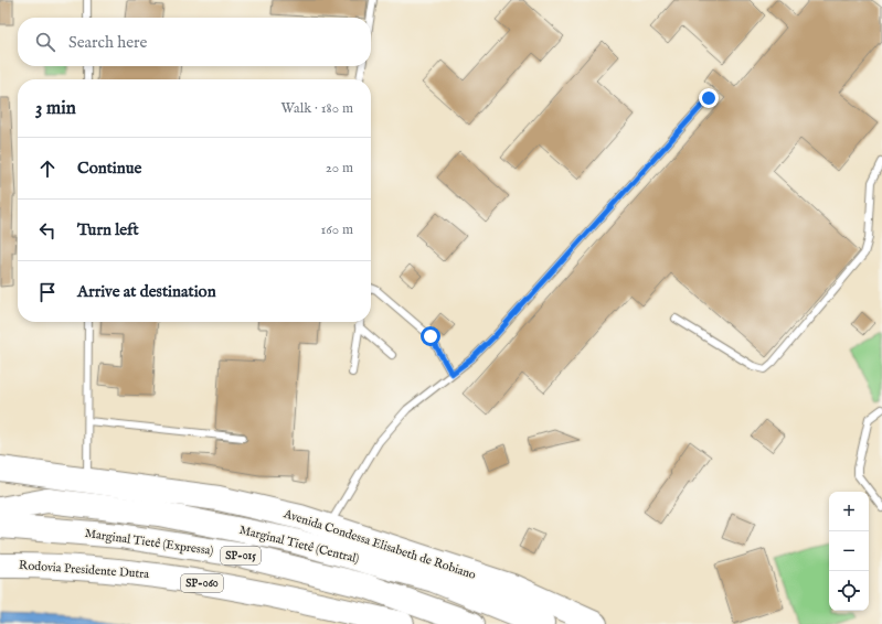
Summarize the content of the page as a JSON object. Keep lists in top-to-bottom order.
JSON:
{
  "streets": {
    "highway": [
      "Marginal Tietê (Expressa)",
      "Marginal Tietê (Central)",
      "Avenida Condessa Elisabeth de Robiano",
      "SP-015",
      "Rodovia Presidente Dutra",
      "SP-060"
    ]
  },
  "page": {
    "search": "Search here",
    "heading": ["3 min", "Walk · 180 m"],
    "list": [
      ["Continue", "20 m"],
      ["Turn left", "160 m"],
      "Arrive at destination"
    ],
    "map_buttons": ["+", "−"]
  }
}
